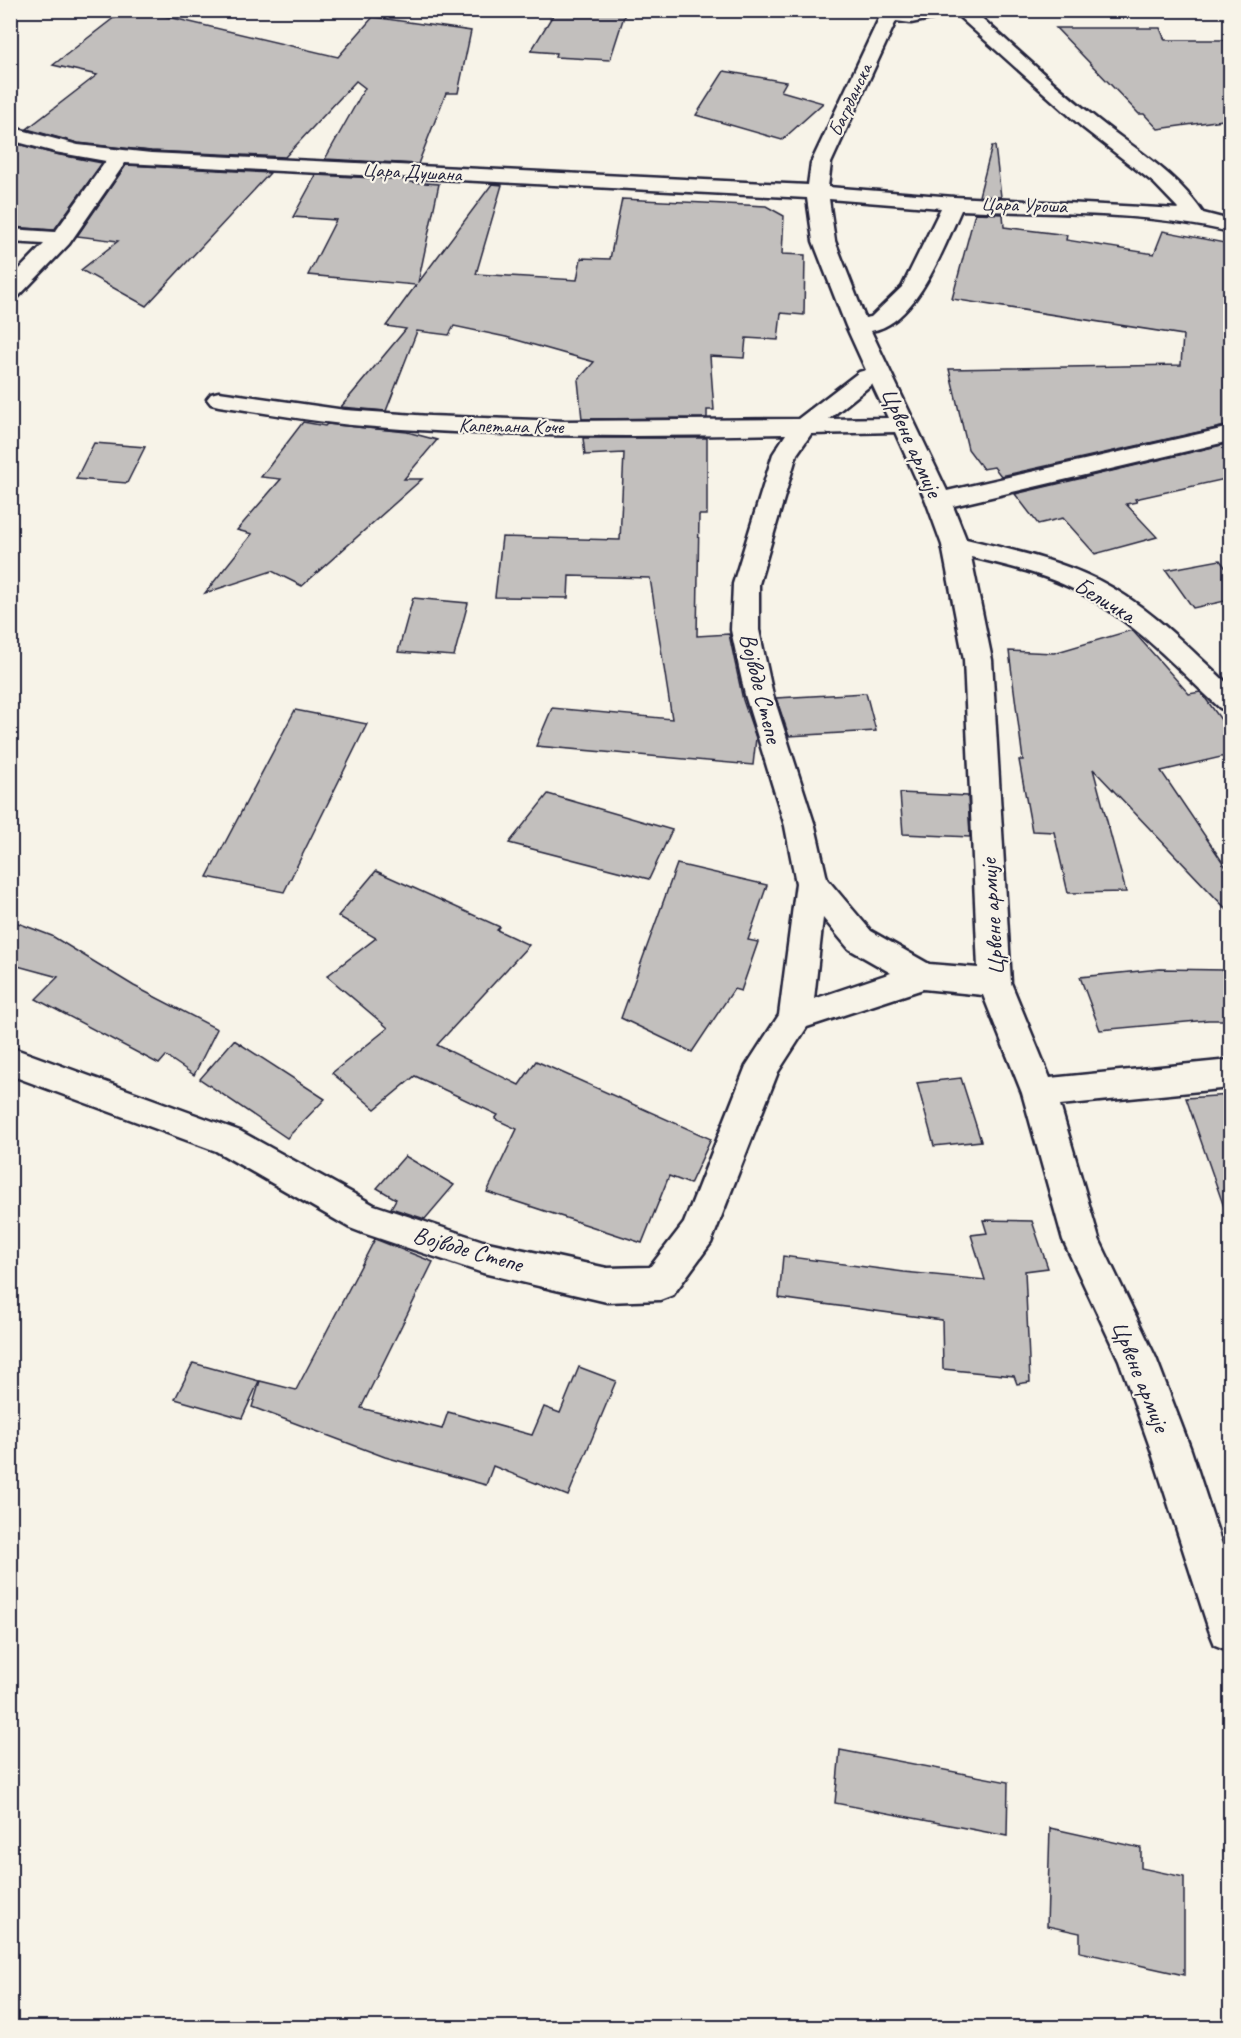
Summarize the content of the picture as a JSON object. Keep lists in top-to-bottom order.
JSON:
{
  "streets": {
    "street": [
      "Багрданска",
      "Цара Душана",
      "Цара Уроша",
      "Капетана Коче",
      "Црвене армије",
      "Беличка",
      "Војводе Степе"
    ]
  },
  "crossings": [
    ["Багрданска", "Цара Душана"],
    ["Багрданска", "Цара Уроша"],
    ["Багрданска", "Црвене армије"],
    ["Цара Душана", "Цара Уроша"],
    ["Цара Душана", "Црвене армије"],
    ["Цара Уроша", "Црвене армије"],
    ["Капетана Коче", "Црвене армије"],
    ["Капетана Коче", "Војводе Степе"],
    ["Црвене армије", "Беличка"],
    ["Црвене армије", "Војводе Степе"]
  ]
}
